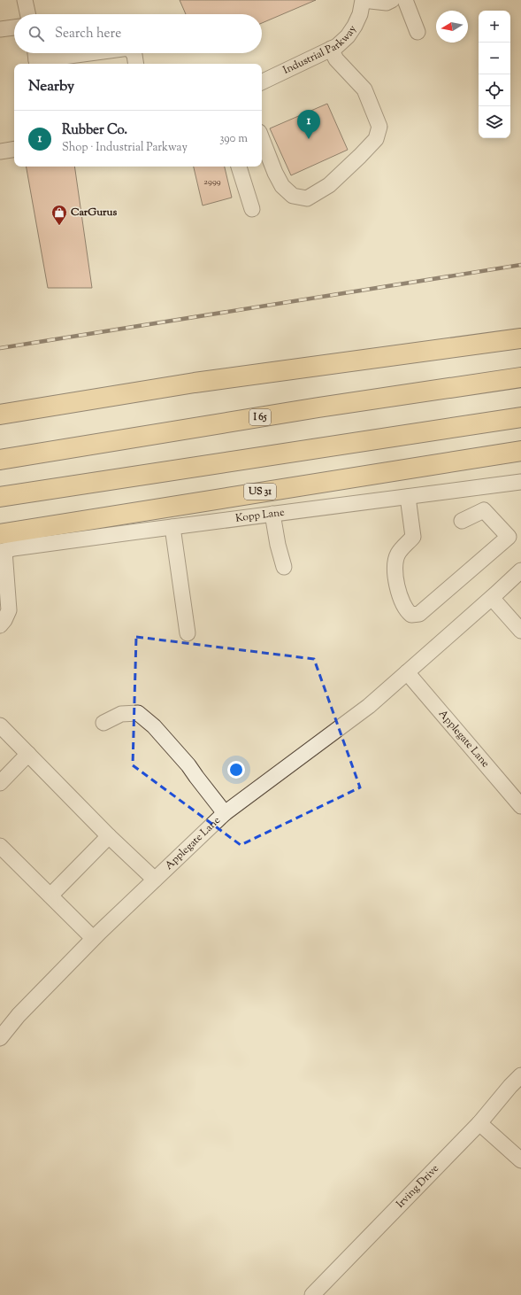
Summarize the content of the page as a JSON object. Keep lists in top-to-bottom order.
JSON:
{
  "streets": {
    "main road": ["I 65", "US 31"],
    "street": [
      "Industrial Parkway",
      "Kopp Lane",
      "Applegate Lane",
      "Irving Drive"
    ]
  },
  "crossings": [
    ["US 31", "Kopp Lane"]
  ],
  "places": {
    "shop": ["CarGurus"]
  },
  "house_numbers": ["2999"],
  "north": "left",
  "page": {
    "map_buttons": ["+", "−"],
    "search": "Search here",
    "heading": "Nearby",
    "pins": "1",
    "list": [
      {
        "mark": "1",
        "name": "Rubber Co.",
        "note": "Shop · Industrial Parkway",
        "value": "390 m"
      }
    ]
  }
}
